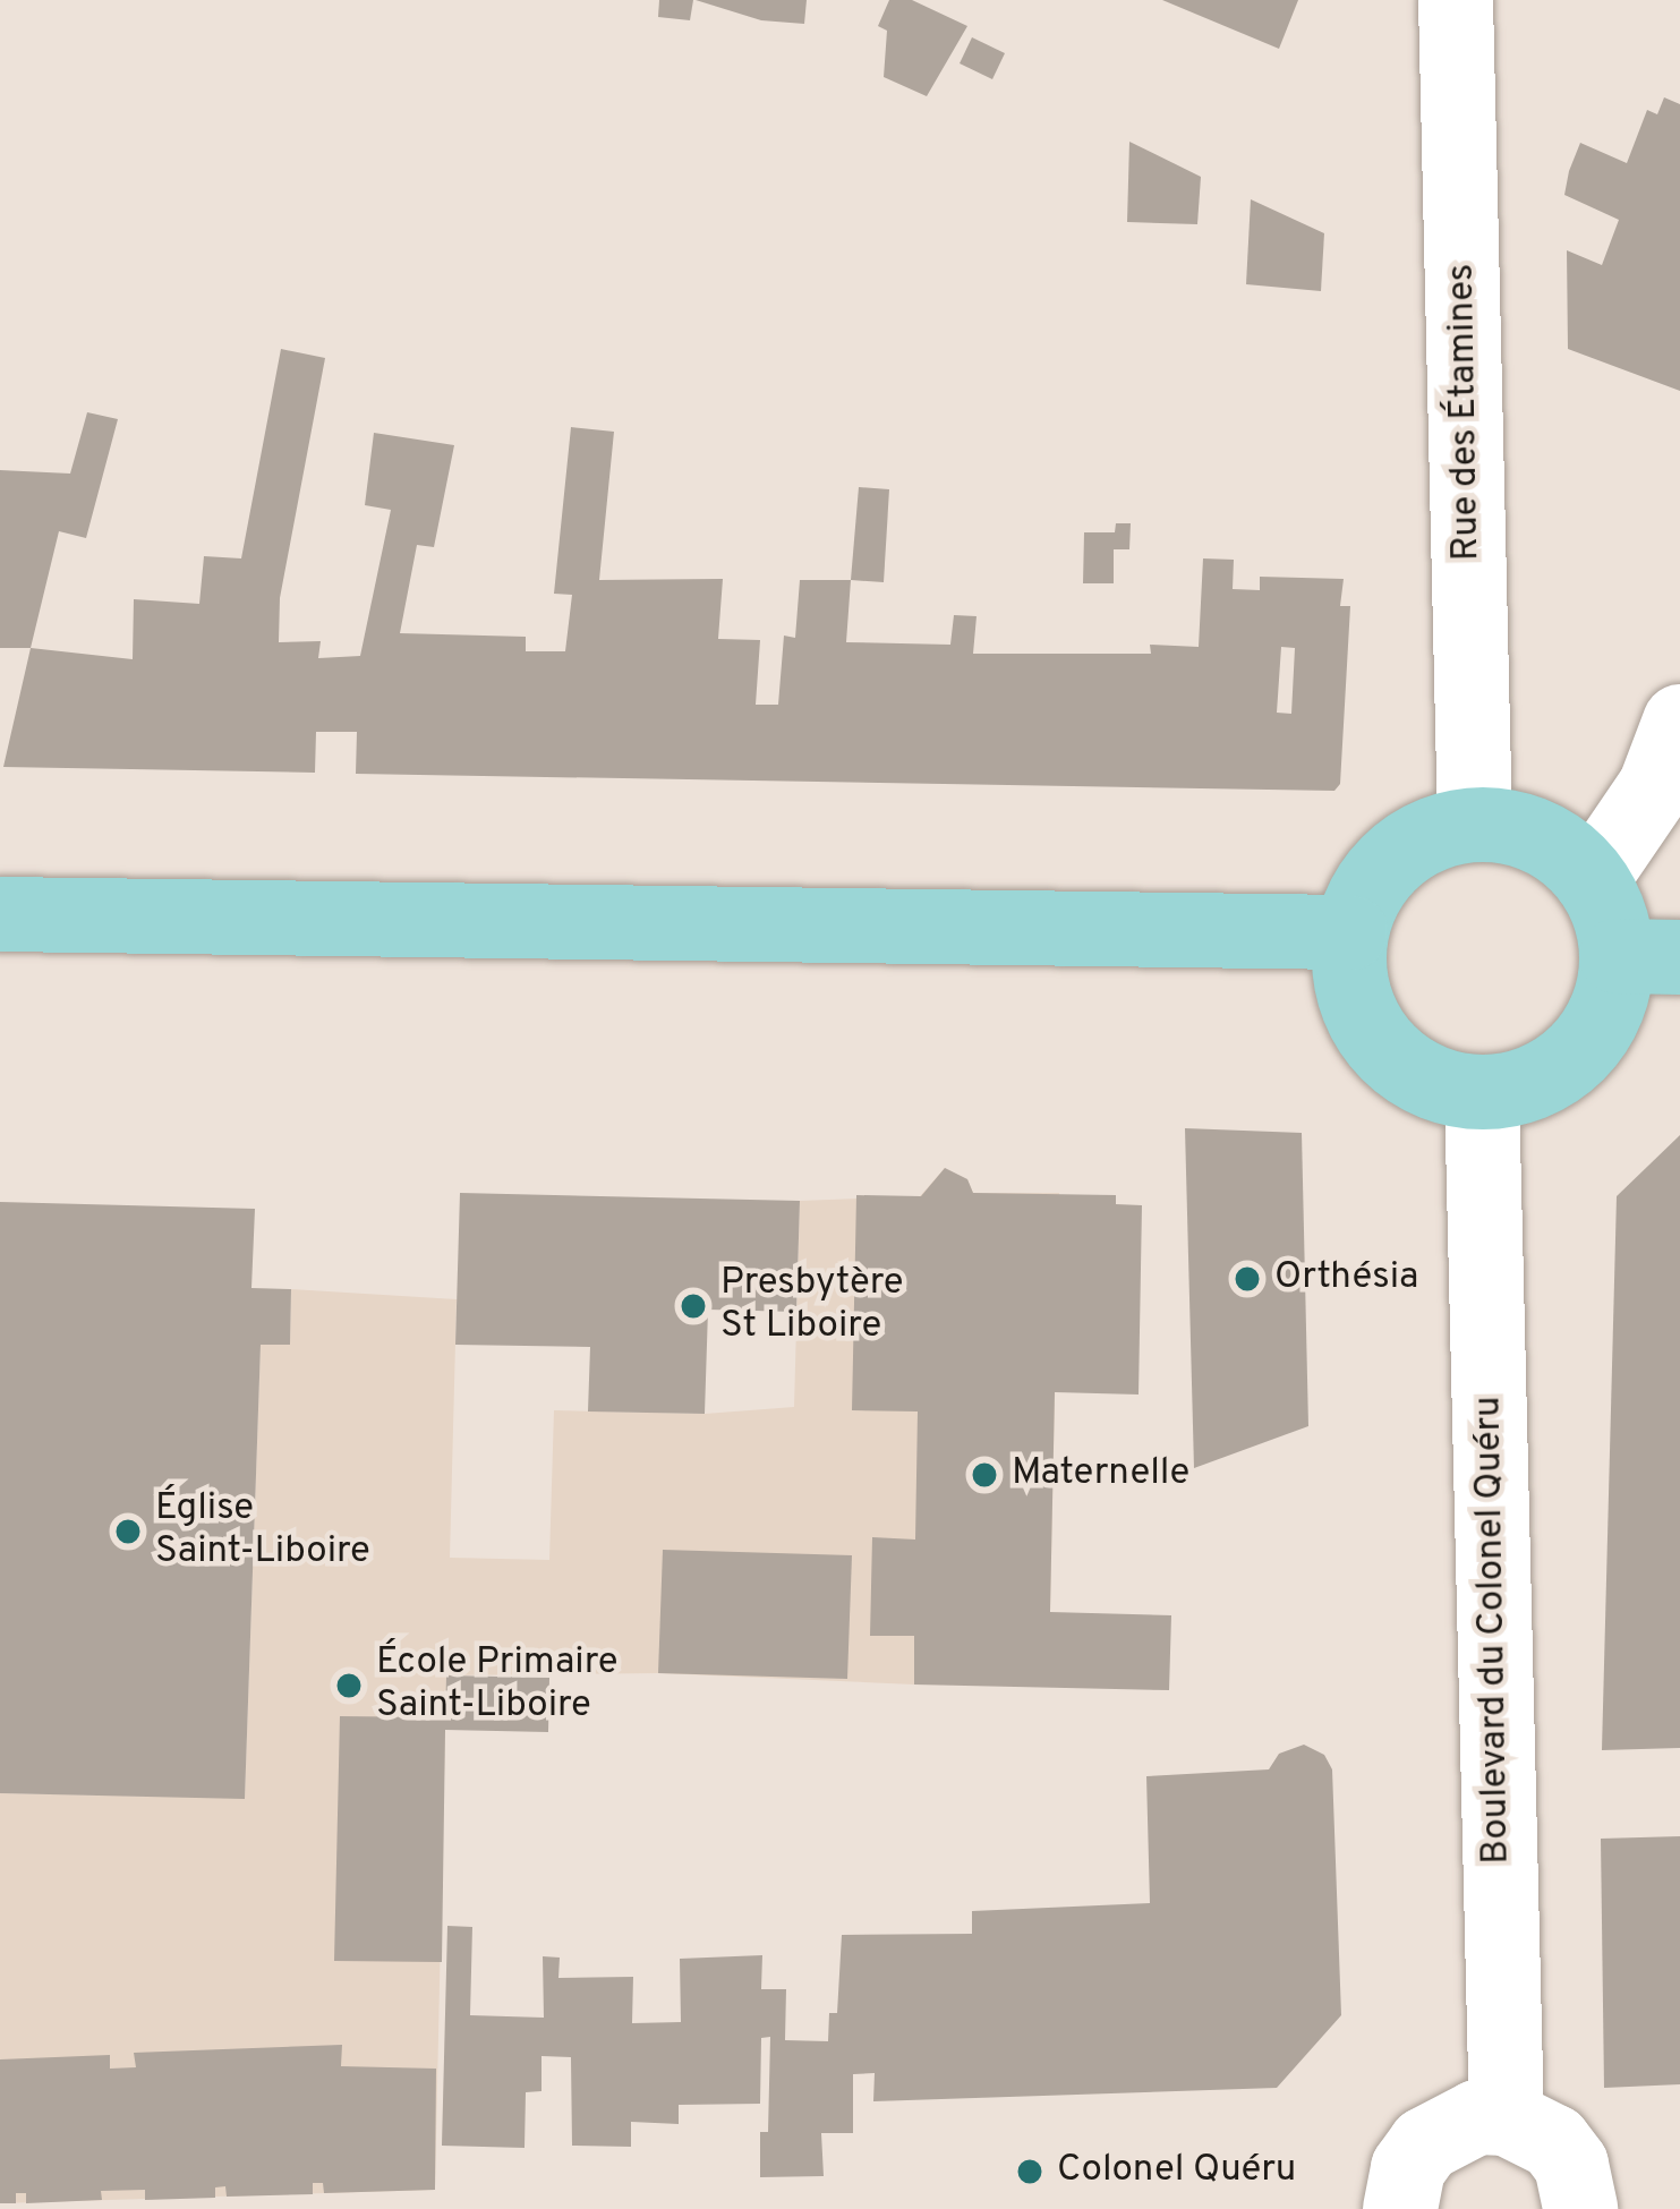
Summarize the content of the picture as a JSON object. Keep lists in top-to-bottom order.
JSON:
{
  "streets": {
    "street": ["Rue des Étamines", "Boulevard du Colonel Quéru"]
  },
  "crossings": [
    ["Rue des Étamines", "Boulevard du Colonel Quéru"]
  ],
  "places": [
    "Orthésia",
    "Presbytère St Liboire",
    "Maternelle",
    "Église Saint-Liboire",
    "École Primaire Saint-Liboire",
    "Colonel Quéru"
  ]
}
